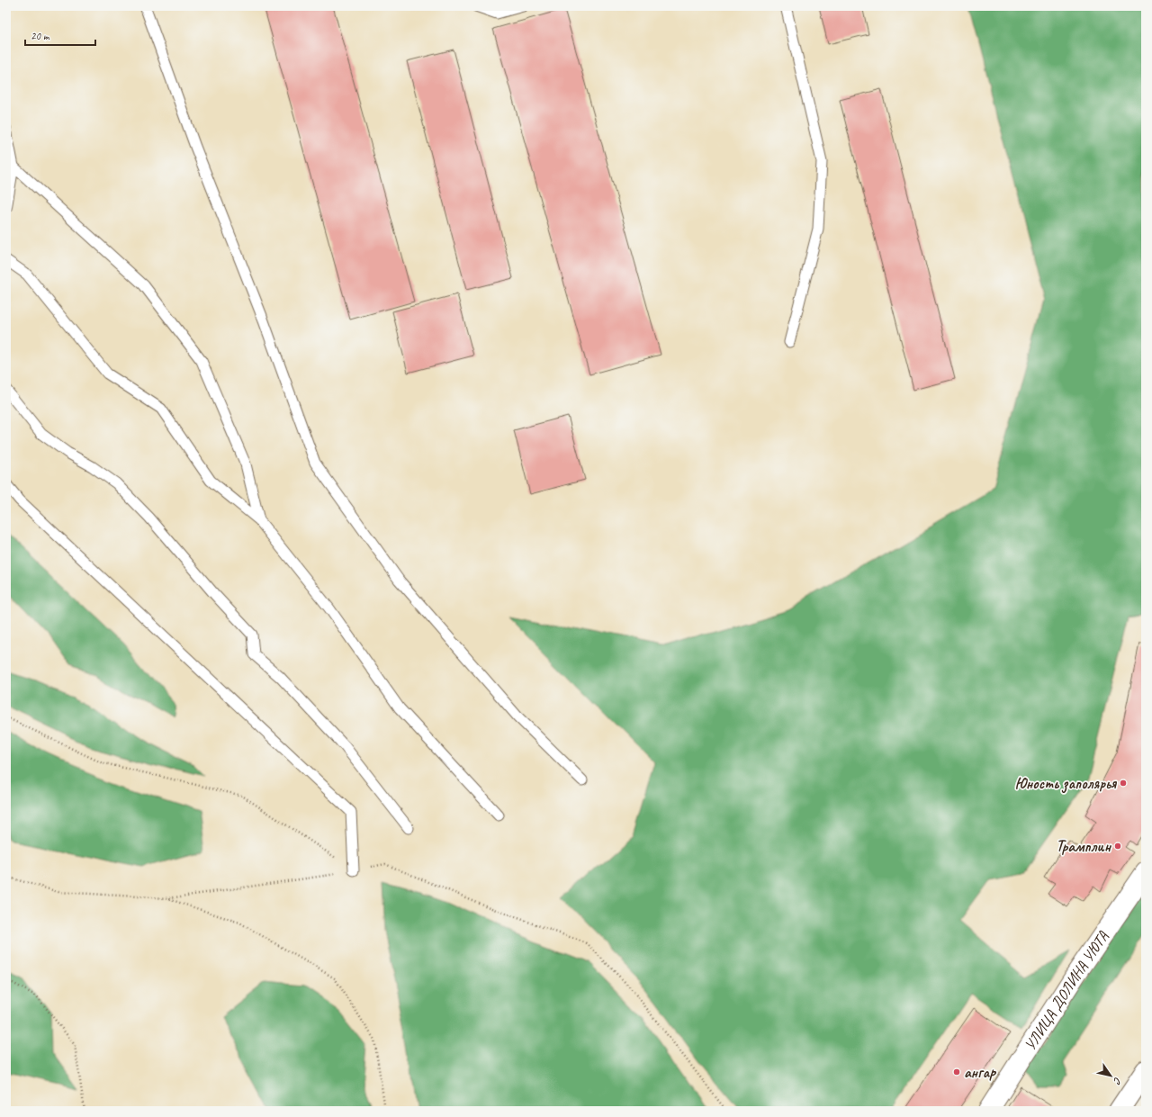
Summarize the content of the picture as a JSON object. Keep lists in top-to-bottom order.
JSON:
{
  "streets": {
    "street": ["УЛИЦА ДОЛИНА УЮТА"]
  },
  "places": ["Юность заполярья", "Трамплин", "ангар"],
  "scale_bar": "20 m",
  "north": "bottom right"
}
